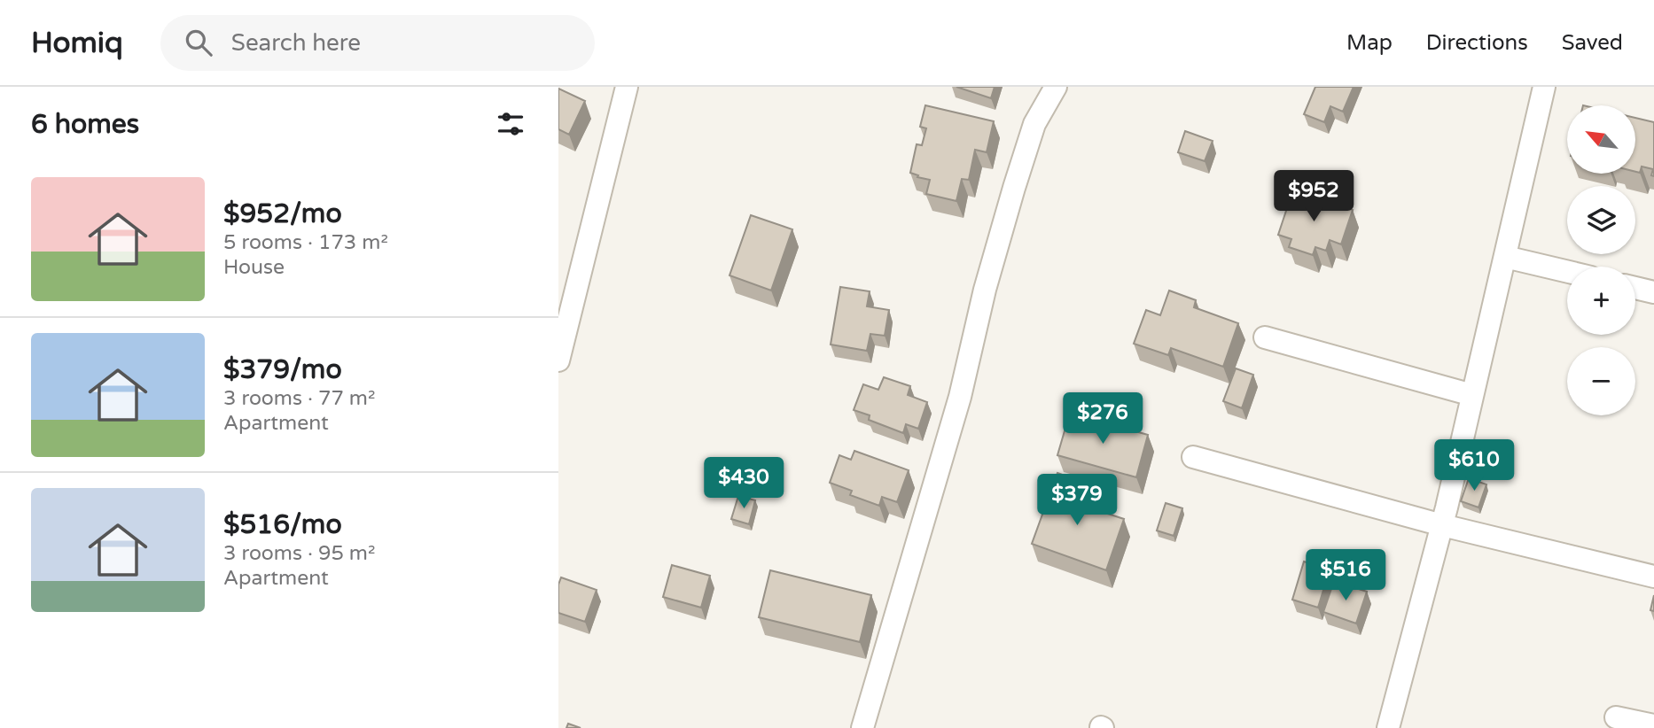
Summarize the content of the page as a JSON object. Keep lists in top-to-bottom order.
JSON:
{
  "north": "top left",
  "page": {
    "header": "Homiq",
    "search": "Search here",
    "nav": ["Map", "Directions", "Saved"],
    "heading": "6 homes",
    "map_buttons": ["+", "−"],
    "list": [
      {
        "name": "$952/mo",
        "note": "5 rooms · 173 m² · House"
      },
      {
        "name": "$379/mo",
        "note": "3 rooms · 77 m² · Apartment"
      },
      {
        "name": "$516/mo",
        "note": "3 rooms · 95 m² · Apartment"
      }
    ],
    "price": [
      "$952",
      "$276",
      "$610",
      "$430",
      "$379",
      "$516"
    ]
  }
}
